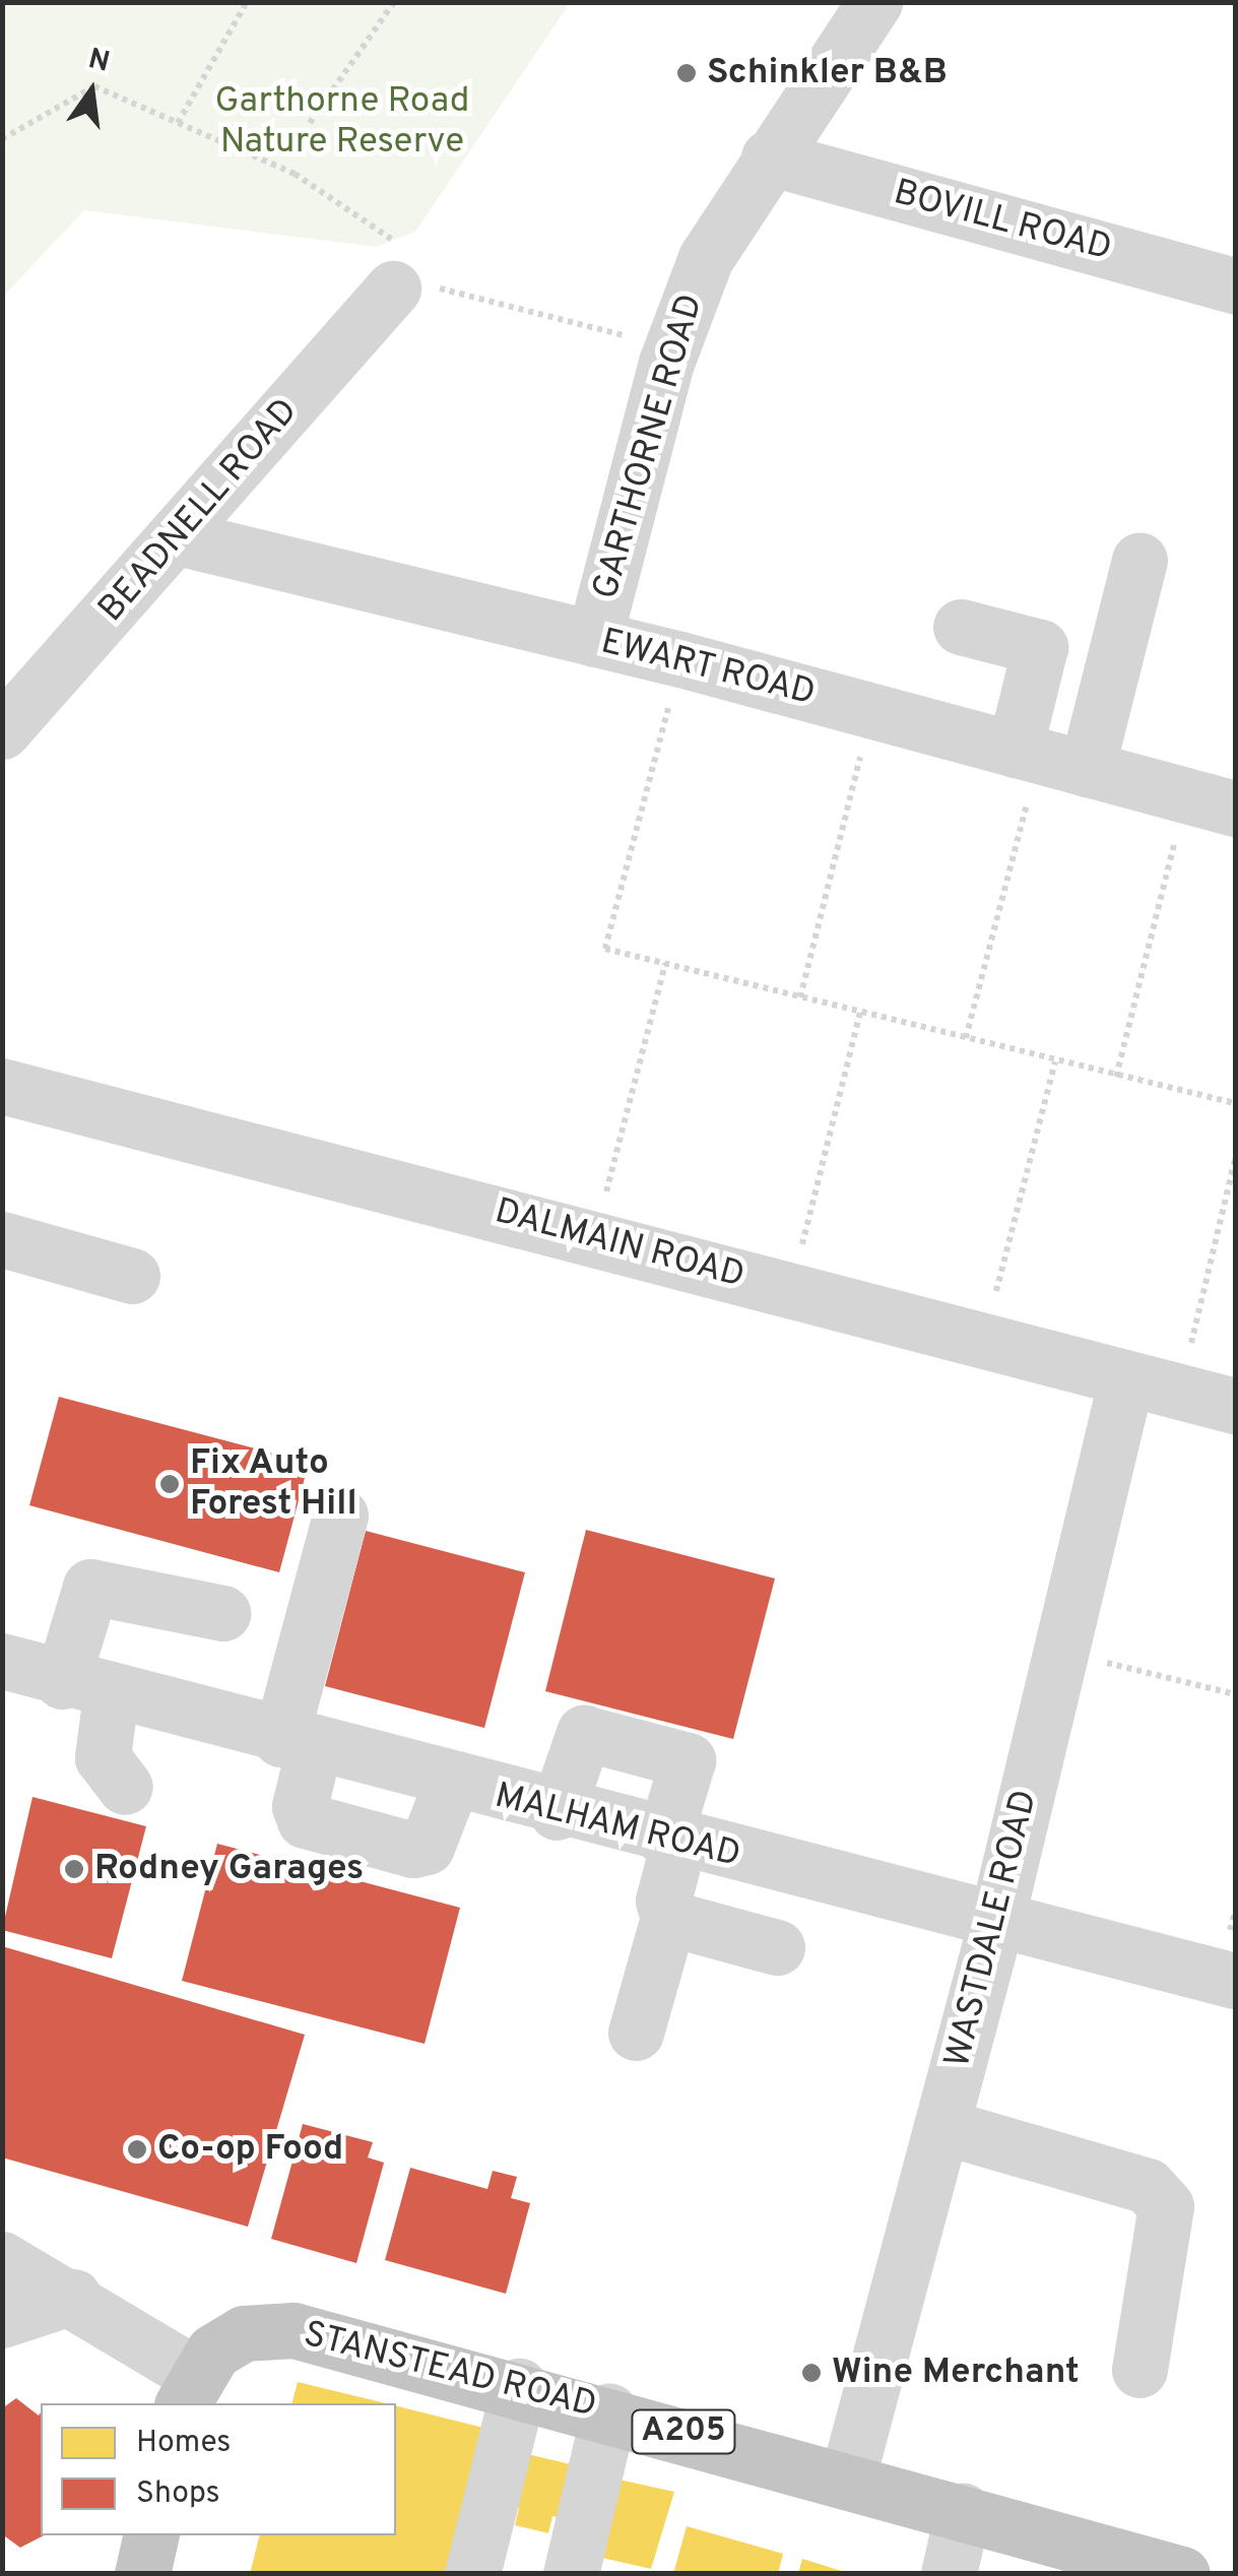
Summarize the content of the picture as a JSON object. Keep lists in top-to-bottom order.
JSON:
{
  "streets": {
    "highway": ["STANSTEAD ROAD", "A205"],
    "street": [
      "BOVILL ROAD",
      "GARTHORNE ROAD",
      "BEADNELL ROAD",
      "EWART ROAD",
      "DALMAIN ROAD",
      "MALHAM ROAD",
      "WASTDALE ROAD"
    ]
  },
  "crossings": [
    ["BOVILL ROAD", "GARTHORNE ROAD"],
    ["GARTHORNE ROAD", "EWART ROAD"],
    ["BEADNELL ROAD", "EWART ROAD"],
    ["DALMAIN ROAD", "WASTDALE ROAD"],
    ["MALHAM ROAD", "WASTDALE ROAD"],
    ["WASTDALE ROAD", "STANSTEAD ROAD"]
  ],
  "parks": ["Garthorne Road Nature Reserve"],
  "places": [
    "Schinkler B&B",
    "Fix Auto Forest Hill",
    "Rodney Garages",
    "Co-op Food",
    "Wine Merchant"
  ],
  "legend": ["Homes", "Shops"],
  "north": "top"
}
